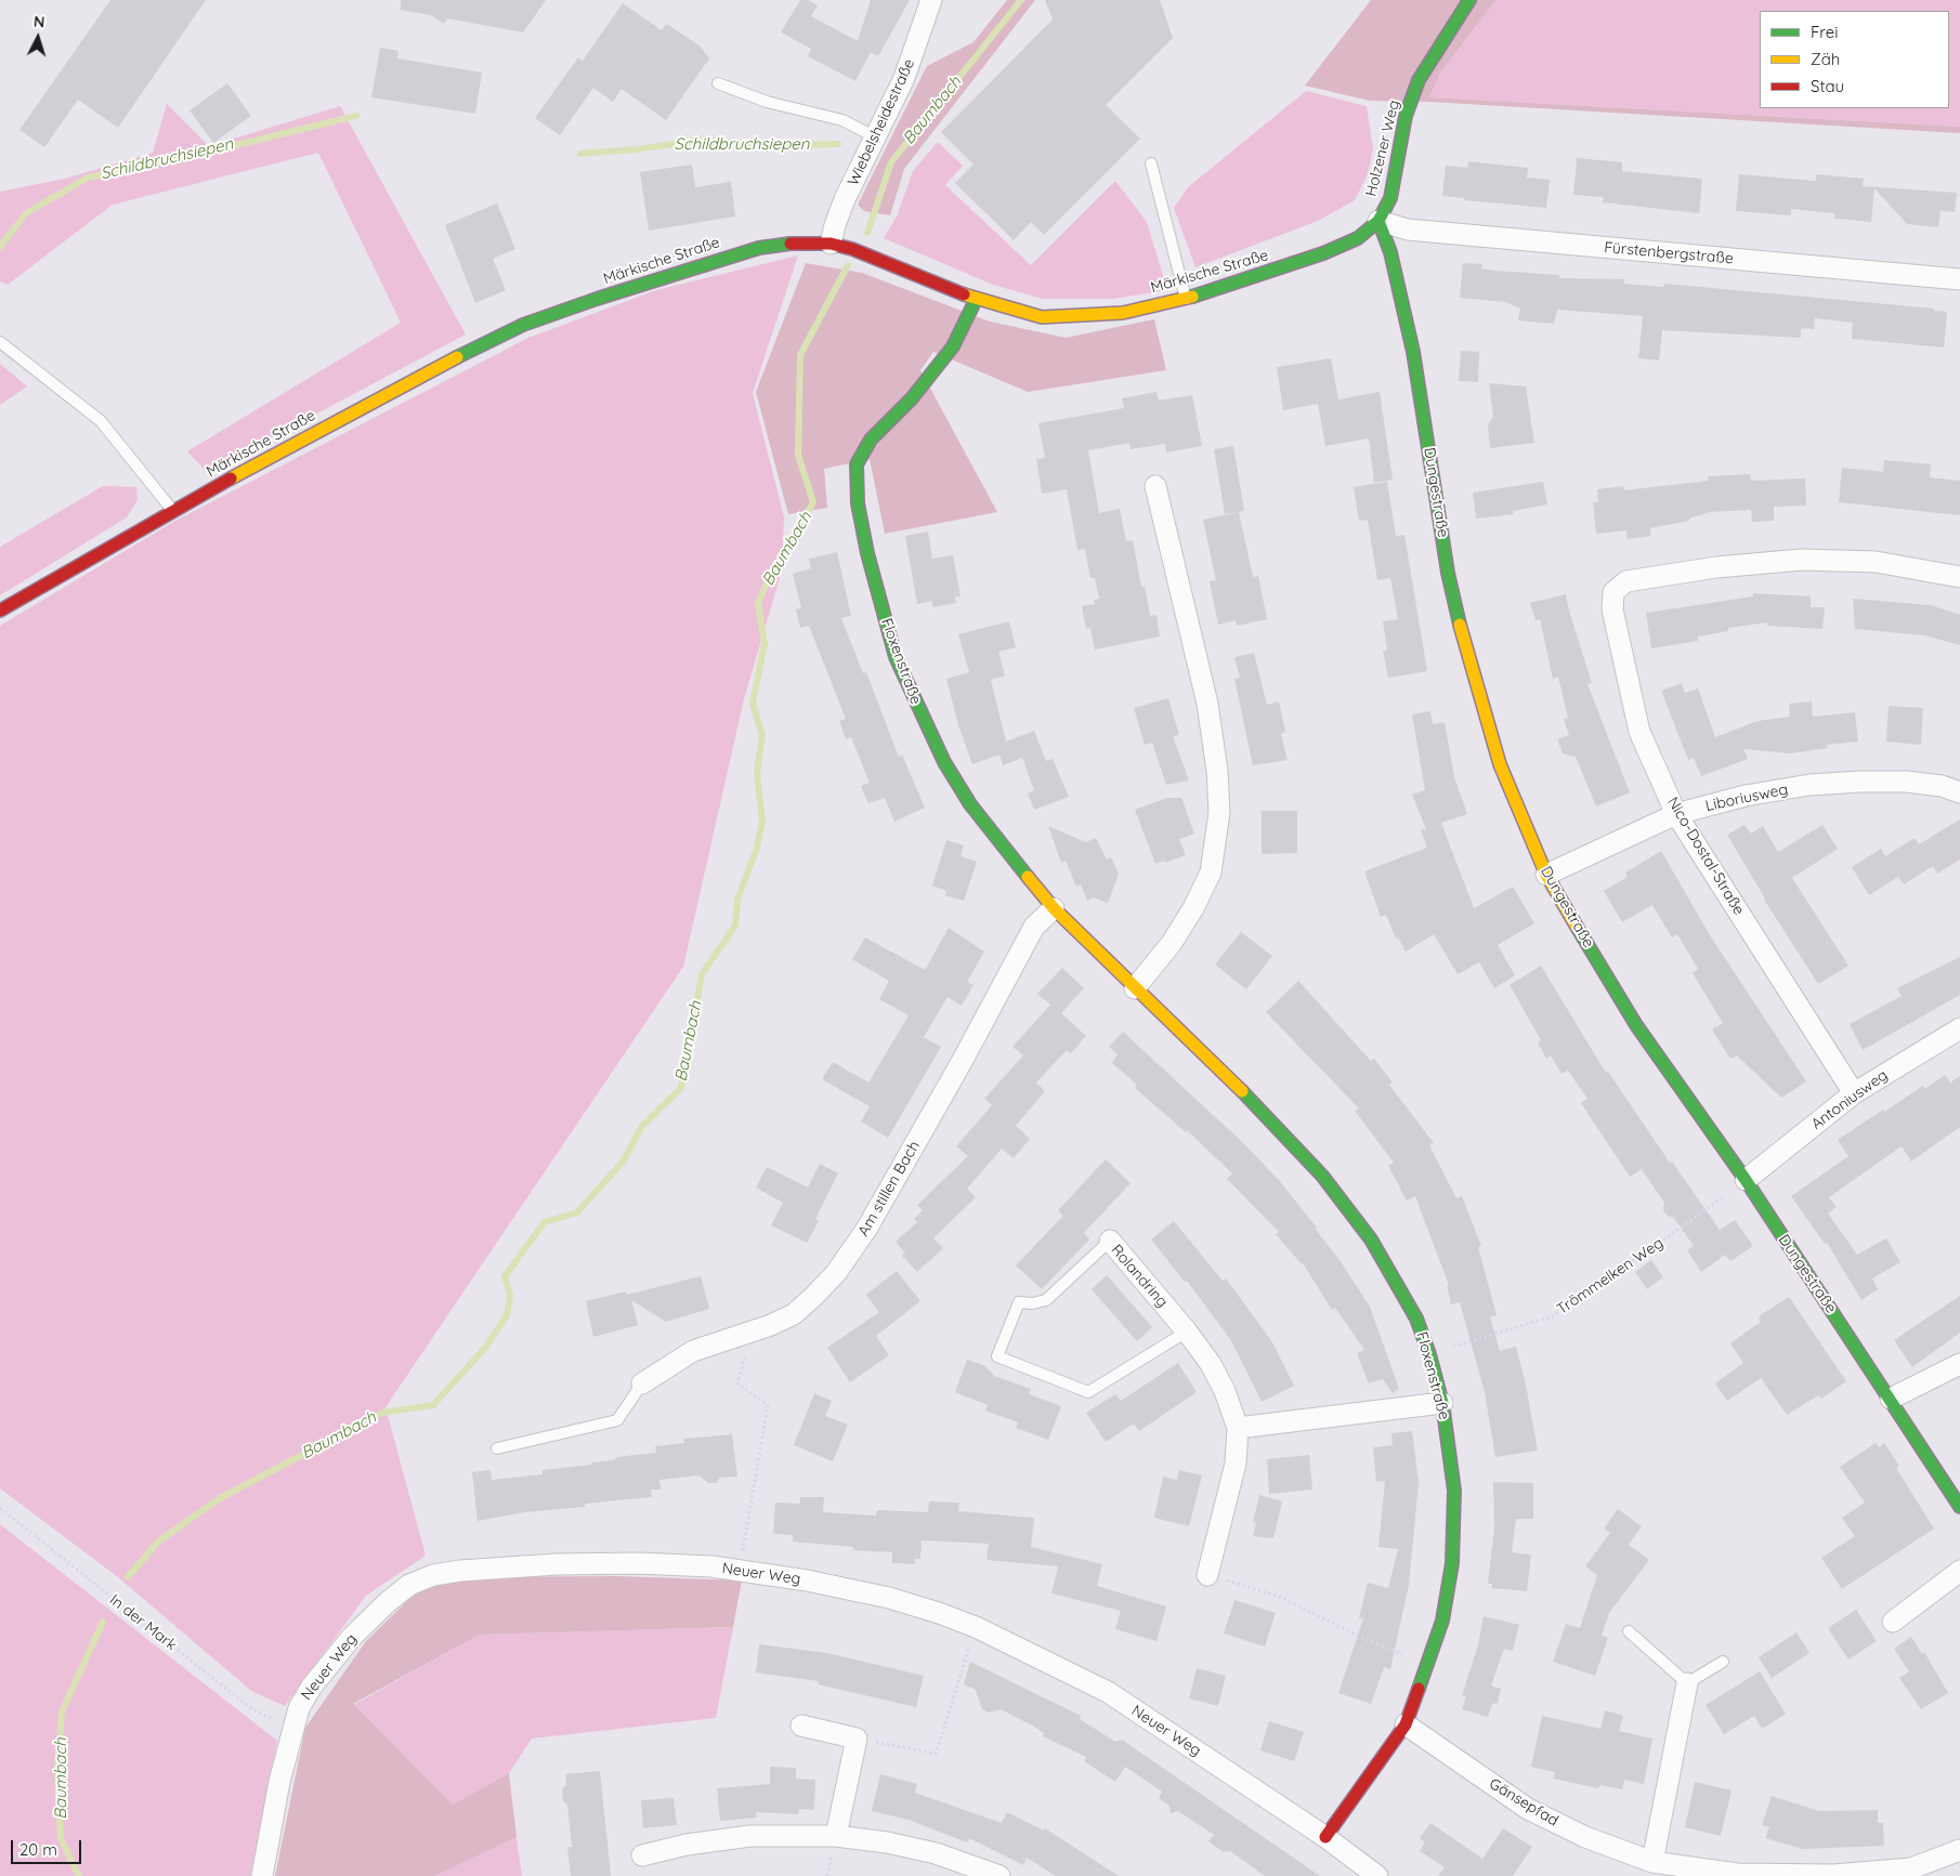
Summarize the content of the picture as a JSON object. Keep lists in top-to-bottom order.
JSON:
{
  "streets": {
    "street": [
      "Wiebelsheidestraße",
      "Holzener Weg",
      "Fürstenbergstraße",
      "Märkische Straße",
      "Dungestraße",
      "Floxenstraße",
      "Liboriusweg",
      "Nico-Dostal-Straße",
      "Antoniusweg",
      "Am stillen Bach",
      "Rolandring",
      "Neuer Weg",
      "Gänsepfad"
    ],
    "path": ["Trömmelken Weg", "In der Mark"]
  },
  "crossings": [
    ["Wiebelsheidestraße", "Märkische Straße"],
    ["Holzener Weg", "Fürstenbergstraße"],
    ["Holzener Weg", "Märkische Straße"],
    ["Holzener Weg", "Dungestraße"],
    ["Fürstenbergstraße", "Märkische Straße"],
    ["Fürstenbergstraße", "Dungestraße"],
    ["Märkische Straße", "Dungestraße"],
    ["Märkische Straße", "Floxenstraße"],
    ["Dungestraße", "Liboriusweg"],
    ["Dungestraße", "Antoniusweg"],
    ["Dungestraße", "Trömmelken Weg"],
    ["Floxenstraße", "Am stillen Bach"],
    ["Floxenstraße", "Trömmelken Weg"],
    ["Floxenstraße", "Neuer Weg"],
    ["Floxenstraße", "Gänsepfad"],
    ["Liboriusweg", "Nico-Dostal-Straße"],
    ["Nico-Dostal-Straße", "Antoniusweg"],
    ["Antoniusweg", "Trömmelken Weg"],
    ["Neuer Weg", "In der Mark"]
  ],
  "water": ["Baumbach", "Schildbruchsiepen"],
  "legend": ["Frei", "Zäh", "Stau"],
  "scale_bar": "20 m",
  "north": "top"
}
